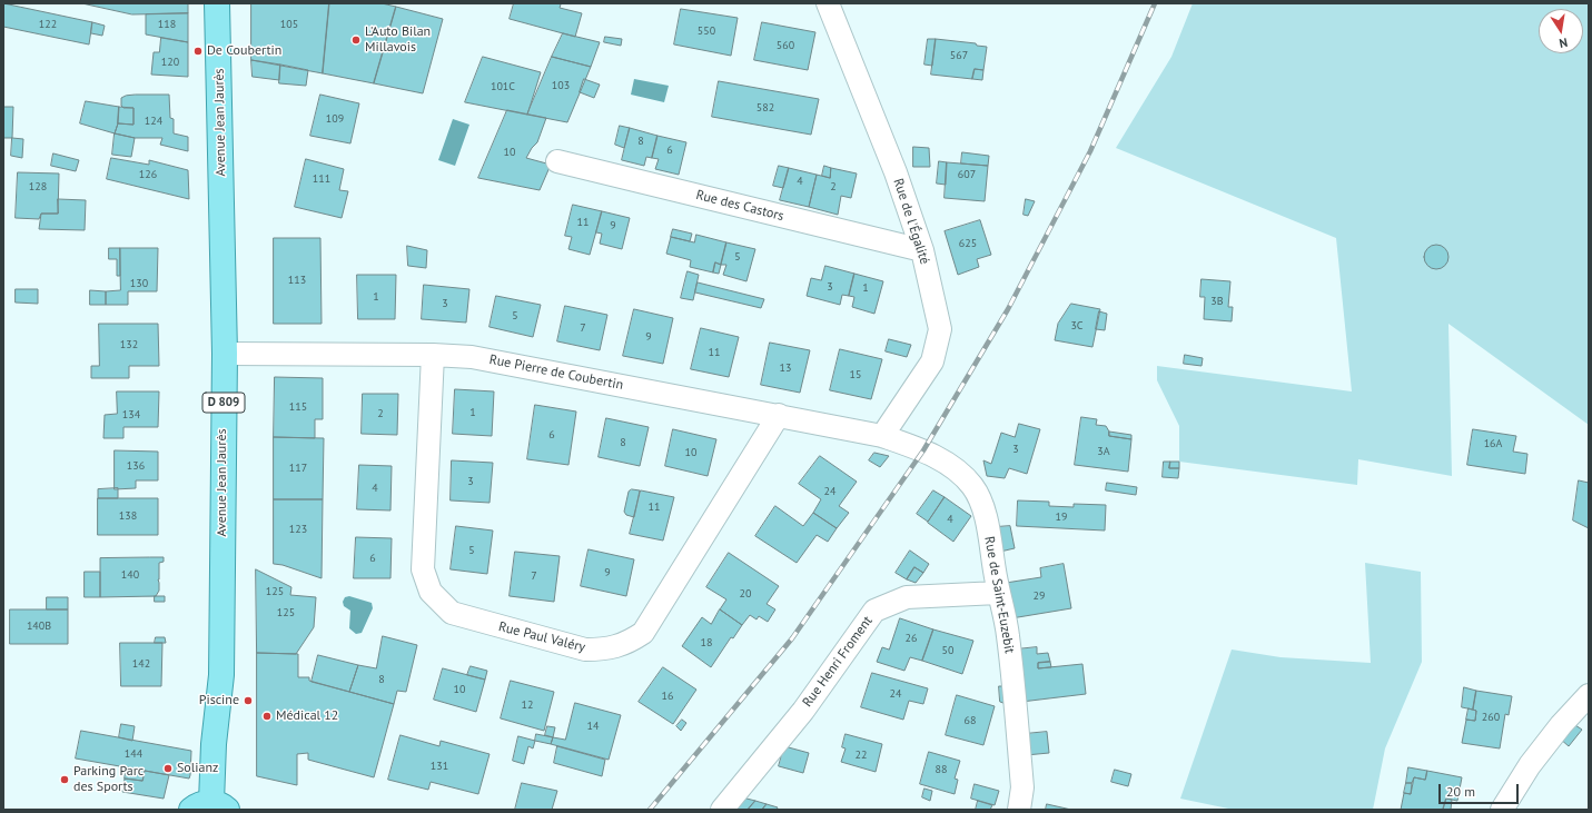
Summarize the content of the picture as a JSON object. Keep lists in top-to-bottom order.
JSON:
{
  "streets": {
    "main road": ["Avenue Jean Jaurès", "D 809"],
    "street": [
      "Rue des Castors",
      "Rue de l'Égalité",
      "Rue Pierre de Coubertin",
      "Rue de Saint-Euzebit",
      "Rue Paul Valéry",
      "Rue Henri Froment"
    ]
  },
  "crossings": [
    ["Avenue Jean Jaurès", "Rue Pierre de Coubertin"],
    ["Rue des Castors", "Rue de l'Égalité"],
    ["Rue de l'Égalité", "Rue Pierre de Coubertin"],
    ["Rue de l'Égalité", "Rue de Saint-Euzebit"],
    ["Rue Pierre de Coubertin", "Rue de Saint-Euzebit"],
    ["Rue Pierre de Coubertin", "Rue Paul Valéry"],
    ["Rue de Saint-Euzebit", "Rue Henri Froment"]
  ],
  "places": [
    "L'Auto Bilan Millavois",
    "De Coubertin",
    "Piscine",
    "Médical 12",
    "Solianz",
    "Parking Parc des Sports"
  ],
  "house_numbers": [
    "122",
    "118",
    "105",
    "550",
    "560",
    "567",
    "120",
    "103",
    "101C",
    "582",
    "109",
    "124",
    "8",
    "6",
    "10",
    "126",
    "607",
    "111",
    "4",
    "128",
    "2",
    "11",
    "9",
    "625",
    "5",
    "113",
    "130",
    "3",
    "1",
    "1",
    "3B",
    "3",
    "5",
    "3C",
    "7",
    "9",
    "132",
    "11",
    "13",
    "15",
    "115",
    "1",
    "2",
    "134",
    "6",
    "8",
    "16A",
    "3",
    "3A",
    "10",
    "136",
    "117",
    "3",
    "4",
    "24",
    "11",
    "138",
    "19",
    "4",
    "123",
    "5",
    "6",
    "9",
    "140",
    "7",
    "125",
    "20",
    "29",
    "125",
    "140B",
    "26",
    "18",
    "50",
    "142",
    "8",
    "10",
    "24",
    "16",
    "12",
    "260",
    "68",
    "14",
    "144",
    "22",
    "131",
    "88"
  ],
  "scale_bar": "20 m",
  "north": "bottom"
}
